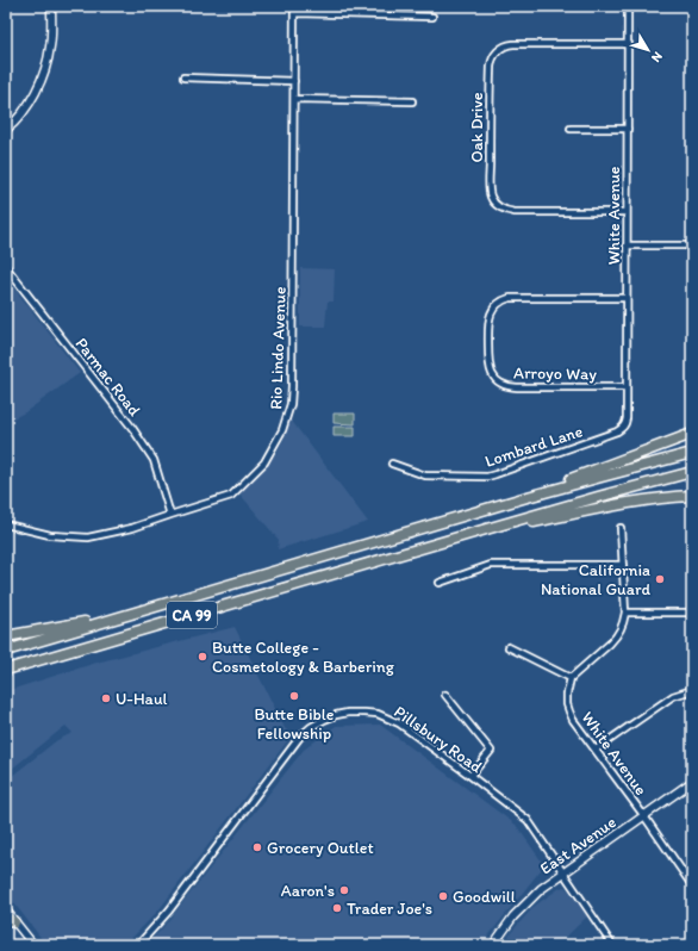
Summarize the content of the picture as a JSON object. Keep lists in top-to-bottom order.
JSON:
{
  "streets": {
    "highway": ["CA 99"],
    "main road": ["East Avenue"],
    "street": [
      "Oak Drive",
      "White Avenue",
      "Rio Lindo Avenue",
      "Arroyo Way",
      "Parmac Road",
      "Lombard Lane",
      "Pillsbury Road"
    ]
  },
  "crossings": [
    ["Oak Drive", "White Avenue"],
    ["White Avenue", "Arroyo Way"],
    ["White Avenue", "Lombard Lane"],
    ["White Avenue", "East Avenue"],
    ["Rio Lindo Avenue", "Parmac Road"],
    ["Pillsbury Road", "East Avenue"]
  ],
  "places": [
    "California National Guard",
    "Butte College - Cosmetology & Barbering",
    "Butte Bible Fellowship",
    "U-Haul",
    "Grocery Outlet",
    "Aaron's",
    "Goodwill",
    "Trader Joe's"
  ],
  "north": "bottom right"
}
